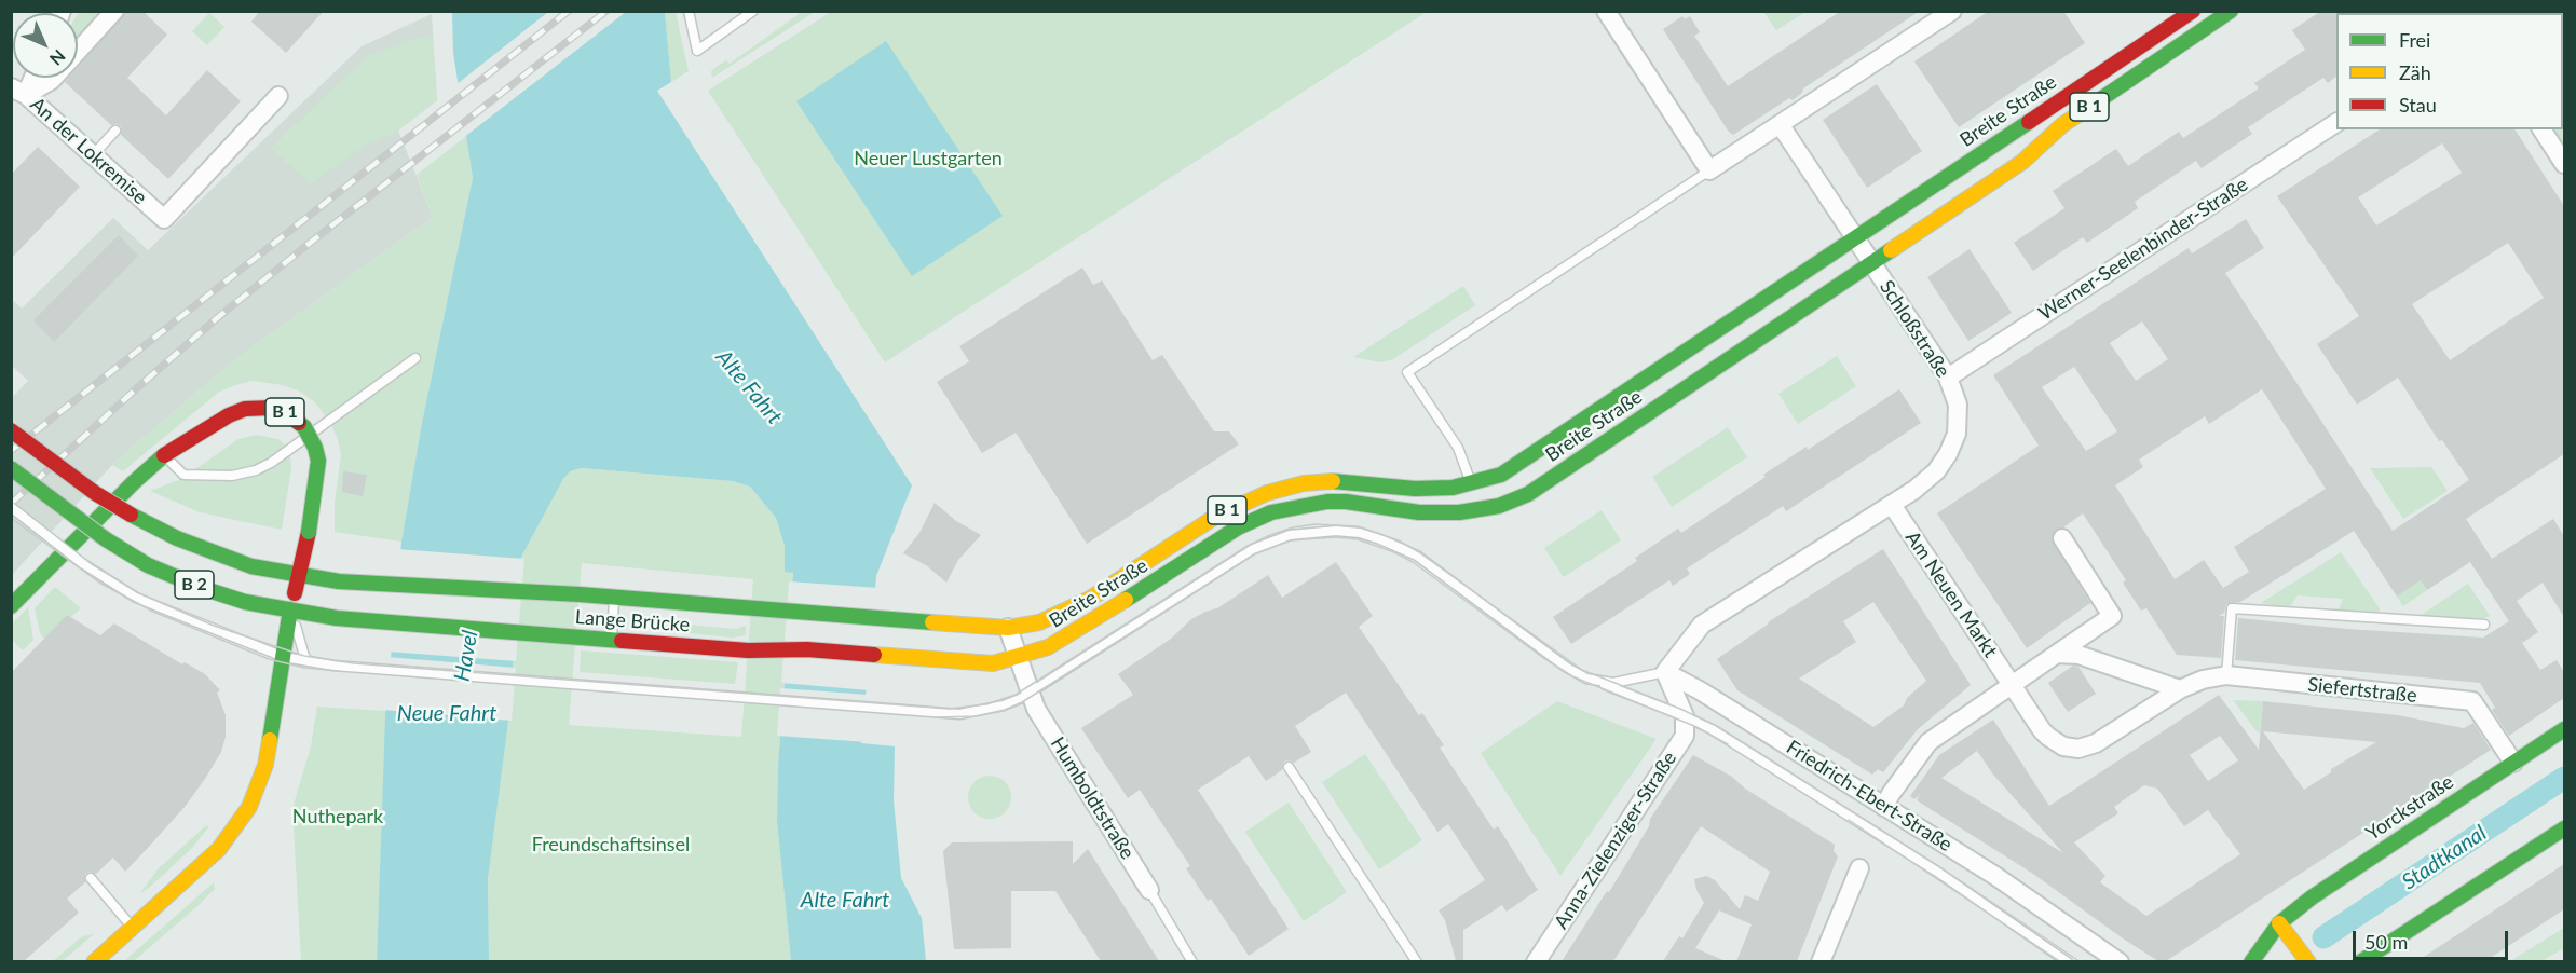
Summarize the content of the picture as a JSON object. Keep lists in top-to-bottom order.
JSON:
{
  "streets": {
    "main road": [
      "B 1",
      "Breite Straße",
      "B 2",
      "Lange Brücke",
      "Yorckstraße"
    ],
    "street": [
      "An der Lokremise",
      "Werner-Seelenbinder-Straße",
      "Schloßstraße",
      "Am Neuen Markt",
      "Siefertstraße",
      "Friedrich-Ebert-Straße",
      "Humboldtstraße",
      "Anna-Zielenziger-Straße"
    ]
  },
  "crossings": [
    ["B 1", "B 2"],
    ["B 1", "Lange Brücke"],
    ["Breite Straße", "Schloßstraße"],
    ["Breite Straße", "Lange Brücke"],
    ["Breite Straße", "Humboldtstraße"],
    ["Werner-Seelenbinder-Straße", "Schloßstraße"],
    ["Schloßstraße", "Am Neuen Markt"],
    ["Schloßstraße", "Friedrich-Ebert-Straße"],
    ["B 2", "Lange Brücke"],
    ["Am Neuen Markt", "Siefertstraße"],
    ["Siefertstraße", "Yorckstraße"],
    ["Friedrich-Ebert-Straße", "Anna-Zielenziger-Straße"]
  ],
  "water": [
    "Alte Fahrt",
    "Havel",
    "Neue Fahrt",
    "Stadtkanal"
  ],
  "parks": ["Neuer Lustgarten", "Nuthepark", "Freundschaftsinsel"],
  "legend": ["Frei", "Zäh", "Stau"],
  "scale_bar": "50 m",
  "north": "bottom right"
}
